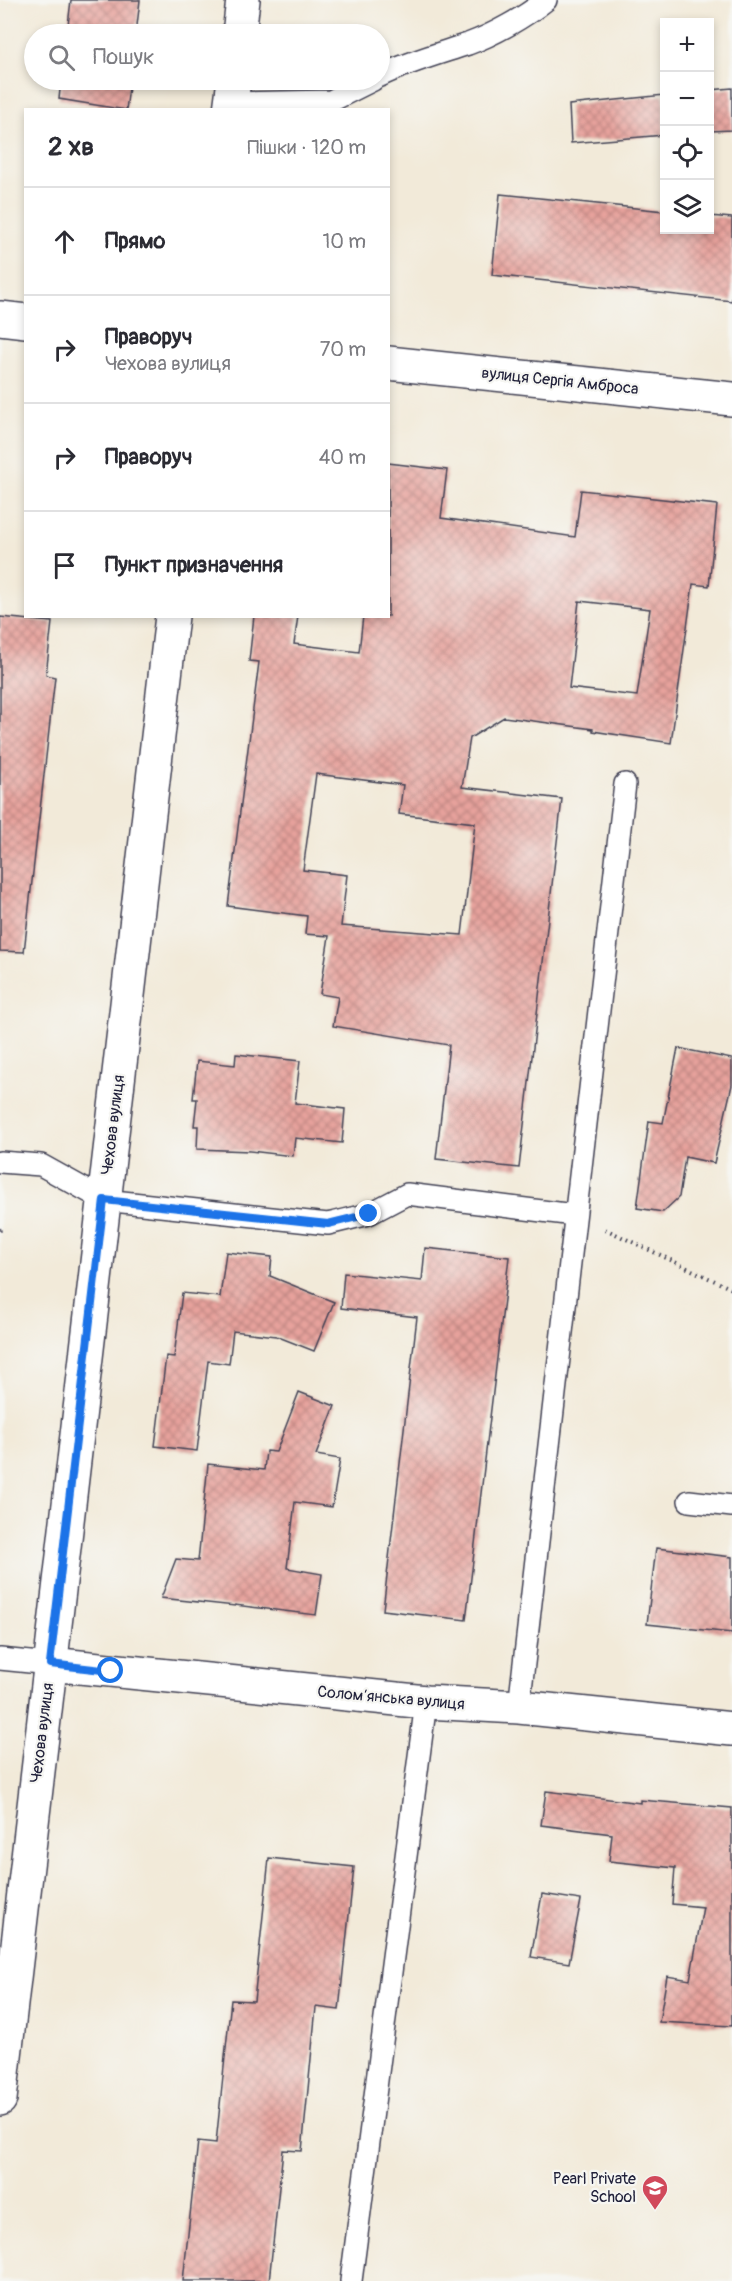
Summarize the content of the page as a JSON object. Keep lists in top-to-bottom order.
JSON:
{
  "streets": {
    "street": ["вулиця Сергія Амброса", "Чехова вулиця", "Соломʼянська вулиця"]
  },
  "crossings": [
    ["Чехова вулиця", "Соломʼянська вулиця"]
  ],
  "places": {
    "school or university": ["Pearl Private School"]
  },
  "page": {
    "map_buttons": ["+", "−"],
    "search": "Пошук",
    "heading": ["2 хв", "Пішки · 120 m"],
    "list": [
      ["Прямо", "10 m"],
      ["Праворуч", "Чехова вулиця", "70 m"],
      ["Праворуч", "40 m"],
      "Пункт призначення"
    ]
  }
}
